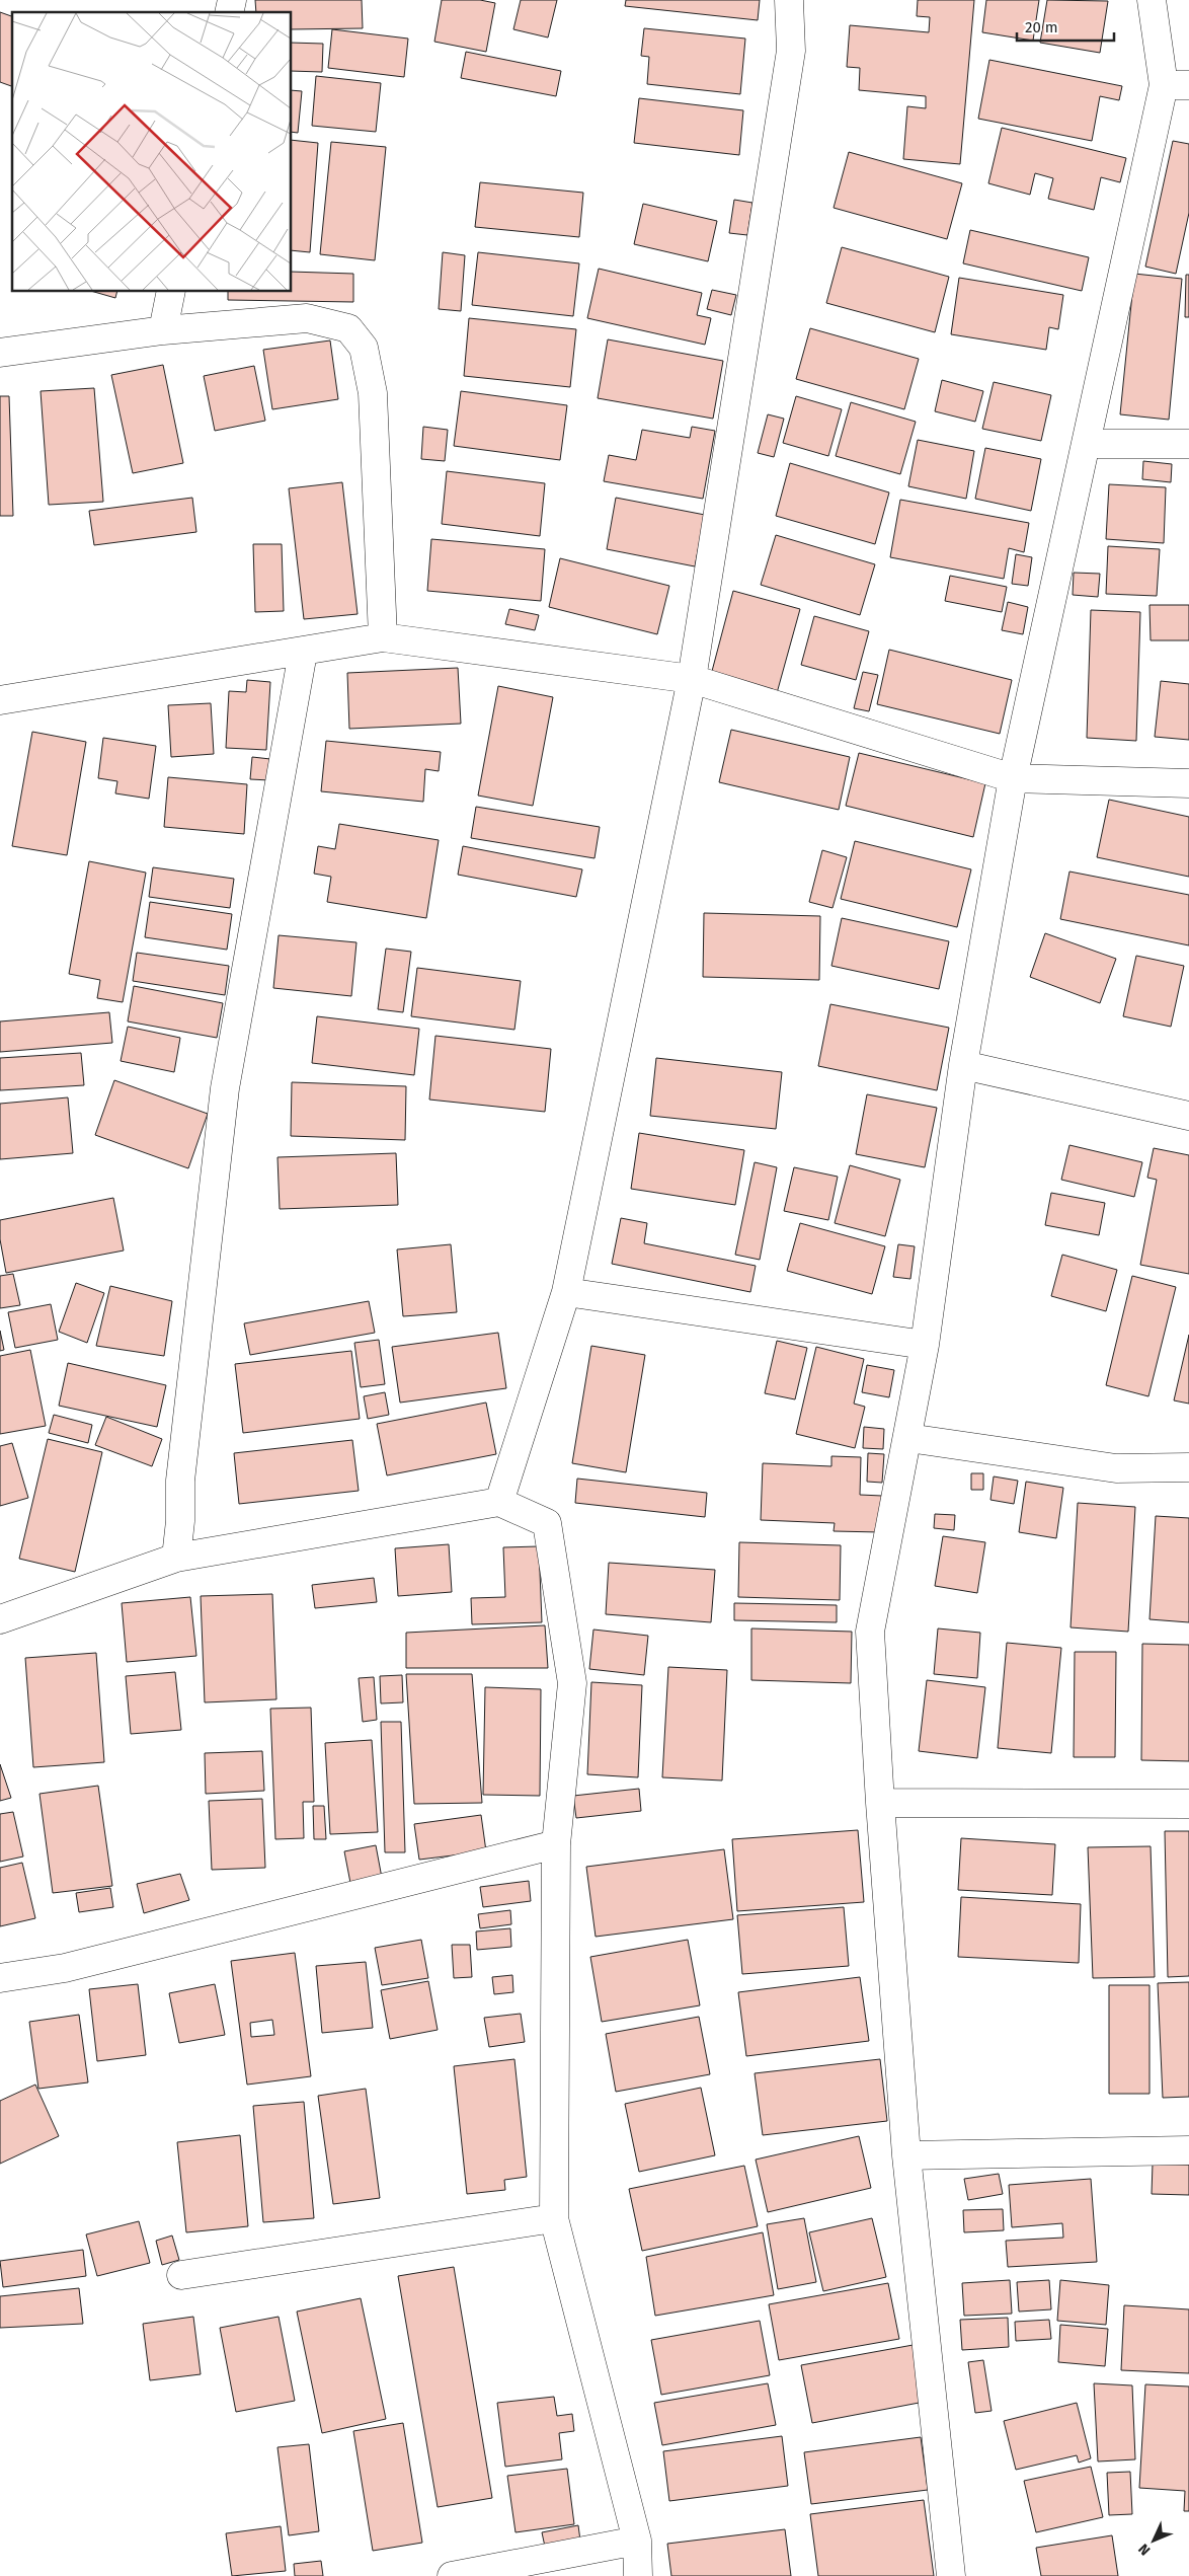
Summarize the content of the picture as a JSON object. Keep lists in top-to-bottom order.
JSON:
{
  "scale_bar": "20 m",
  "north": "bottom left"
}
